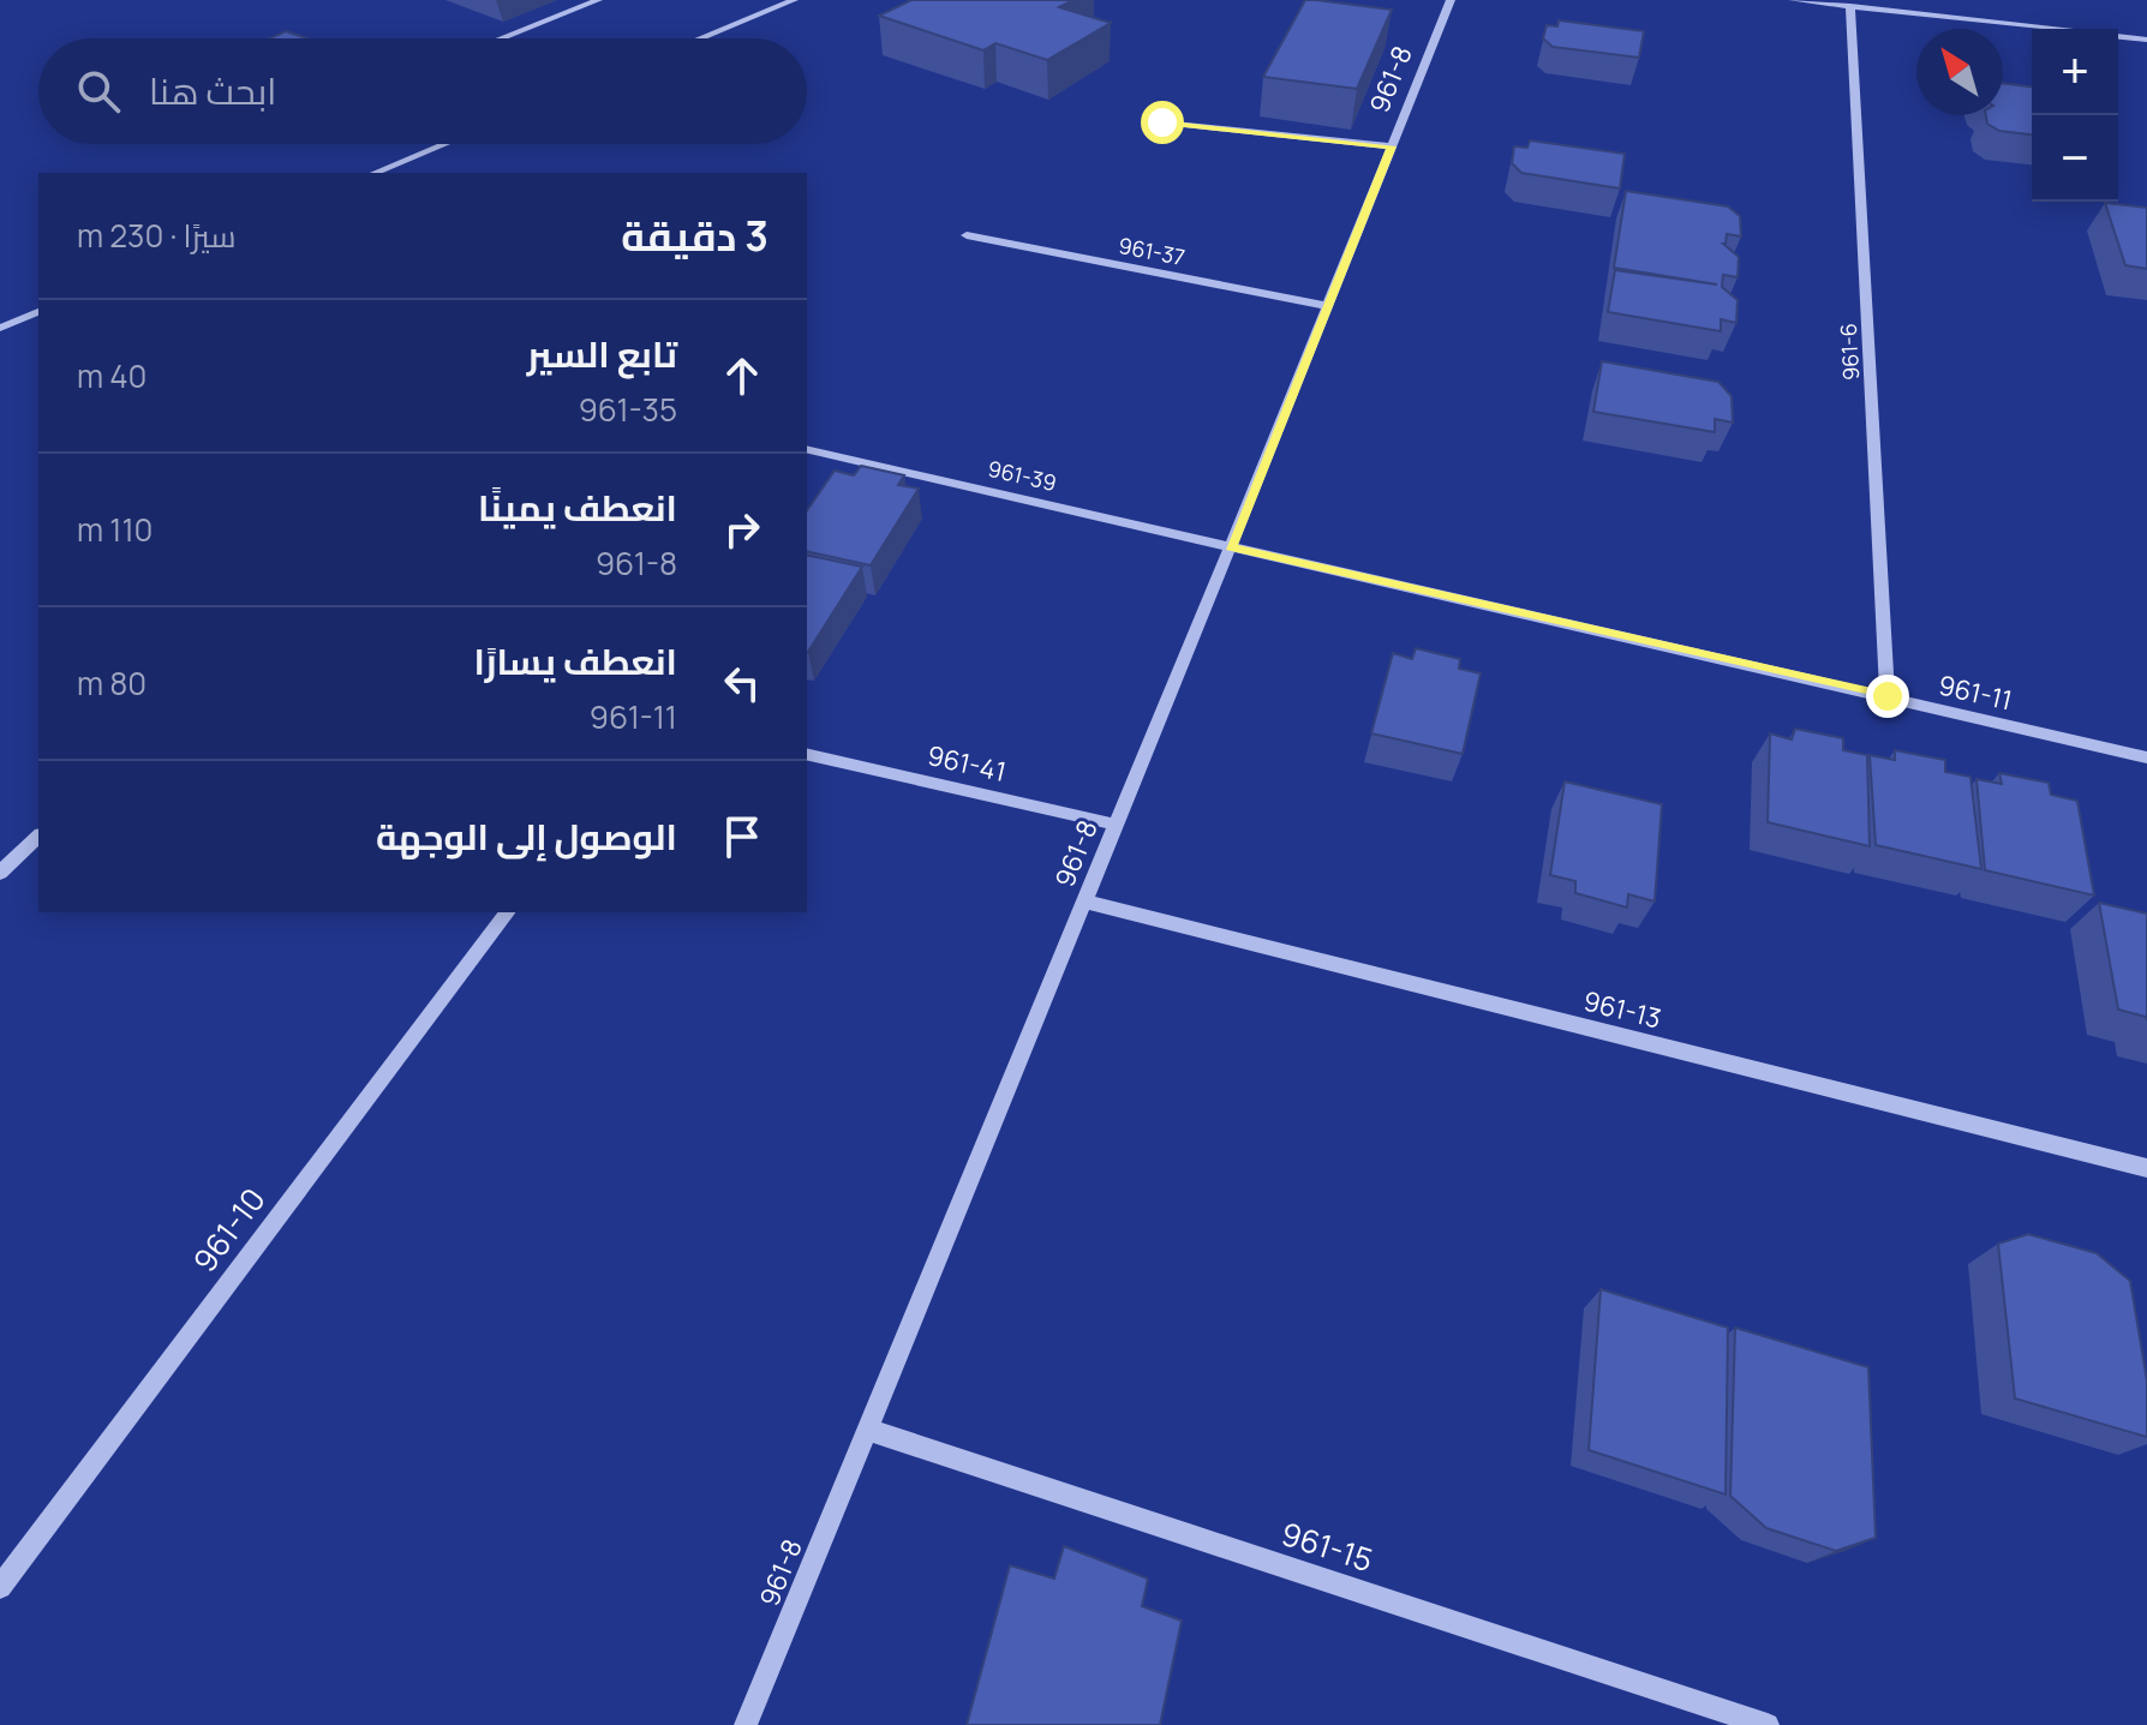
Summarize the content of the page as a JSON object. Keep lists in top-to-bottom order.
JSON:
{
  "streets": {
    "street": [
      "961-8",
      "961-37",
      "961-6",
      "961-39",
      "961-11",
      "961-41",
      "961-13",
      "961-10",
      "961-15"
    ]
  },
  "crossings": [
    ["961-8", "961-37"],
    ["961-8", "961-39"],
    ["961-8", "961-11"],
    ["961-8", "961-41"],
    ["961-8", "961-13"],
    ["961-8", "961-15"],
    ["961-6", "961-11"],
    ["961-39", "961-11"]
  ],
  "north": "top left",
  "page": {
    "map_buttons": ["+", "−"],
    "search": "ابحث هنا",
    "heading": ["3 دقيقة", "سيرًا · 230 m"],
    "list": [
      ["تابع السير", "961-35", "40 m"],
      ["انعطف يمينًا", "961-8", "110 m"],
      ["انعطف يسارًا", "961-11", "80 m"],
      "الوصول إلى الوجهة"
    ]
  }
}
